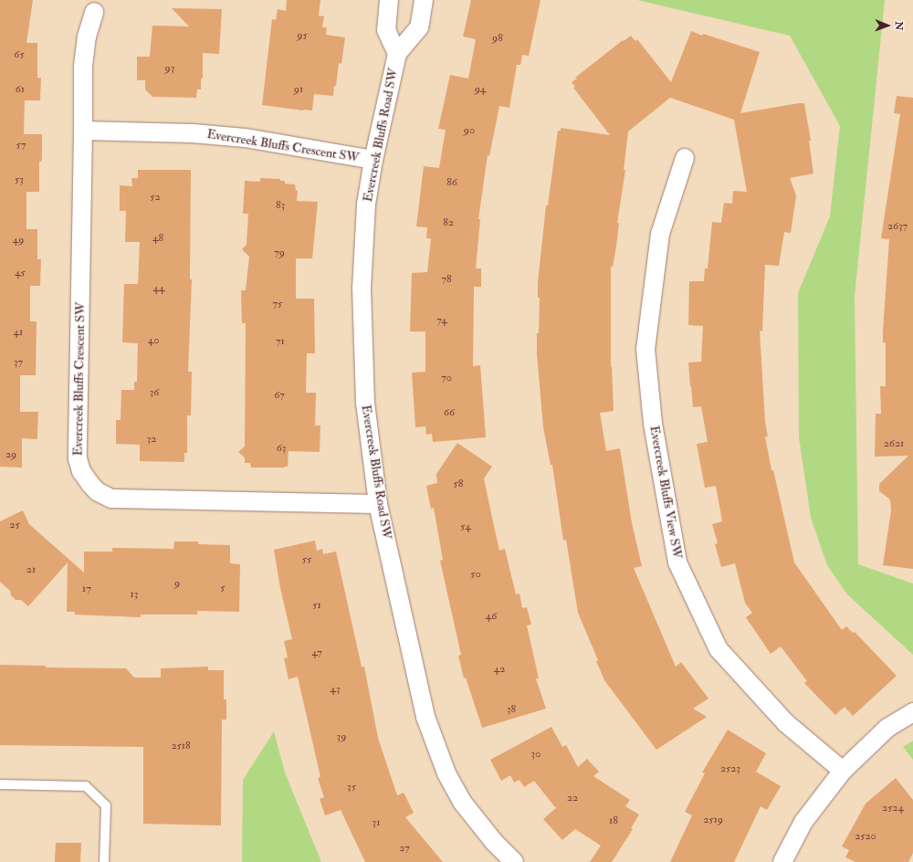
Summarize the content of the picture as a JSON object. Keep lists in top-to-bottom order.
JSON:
{
  "streets": {
    "street": ["Evercreek Bluffs Road SW", "Evercreek Bluffs Crescent SW", "Evercreek Bluffs View SW"]
  },
  "crossings": [
    ["Evercreek Bluffs Road SW", "Evercreek Bluffs Crescent SW"]
  ],
  "house_numbers": [
    "95",
    "98",
    "65",
    "93",
    "61",
    "91",
    "94",
    "90",
    "57",
    "53",
    "86",
    "52",
    "83",
    "82",
    "2637",
    "48",
    "49",
    "79",
    "45",
    "78",
    "44",
    "75",
    "74",
    "41",
    "40",
    "71",
    "37",
    "70",
    "36",
    "67",
    "66",
    "32",
    "2621",
    "63",
    "29",
    "58",
    "25",
    "54",
    "55",
    "21",
    "50",
    "9",
    "5",
    "17",
    "13",
    "51",
    "46",
    "47",
    "42",
    "43",
    "38",
    "39",
    "2518",
    "30",
    "2523",
    "35",
    "22",
    "2524",
    "2519",
    "18",
    "31",
    "2520",
    "27"
  ],
  "north": "right"
}
